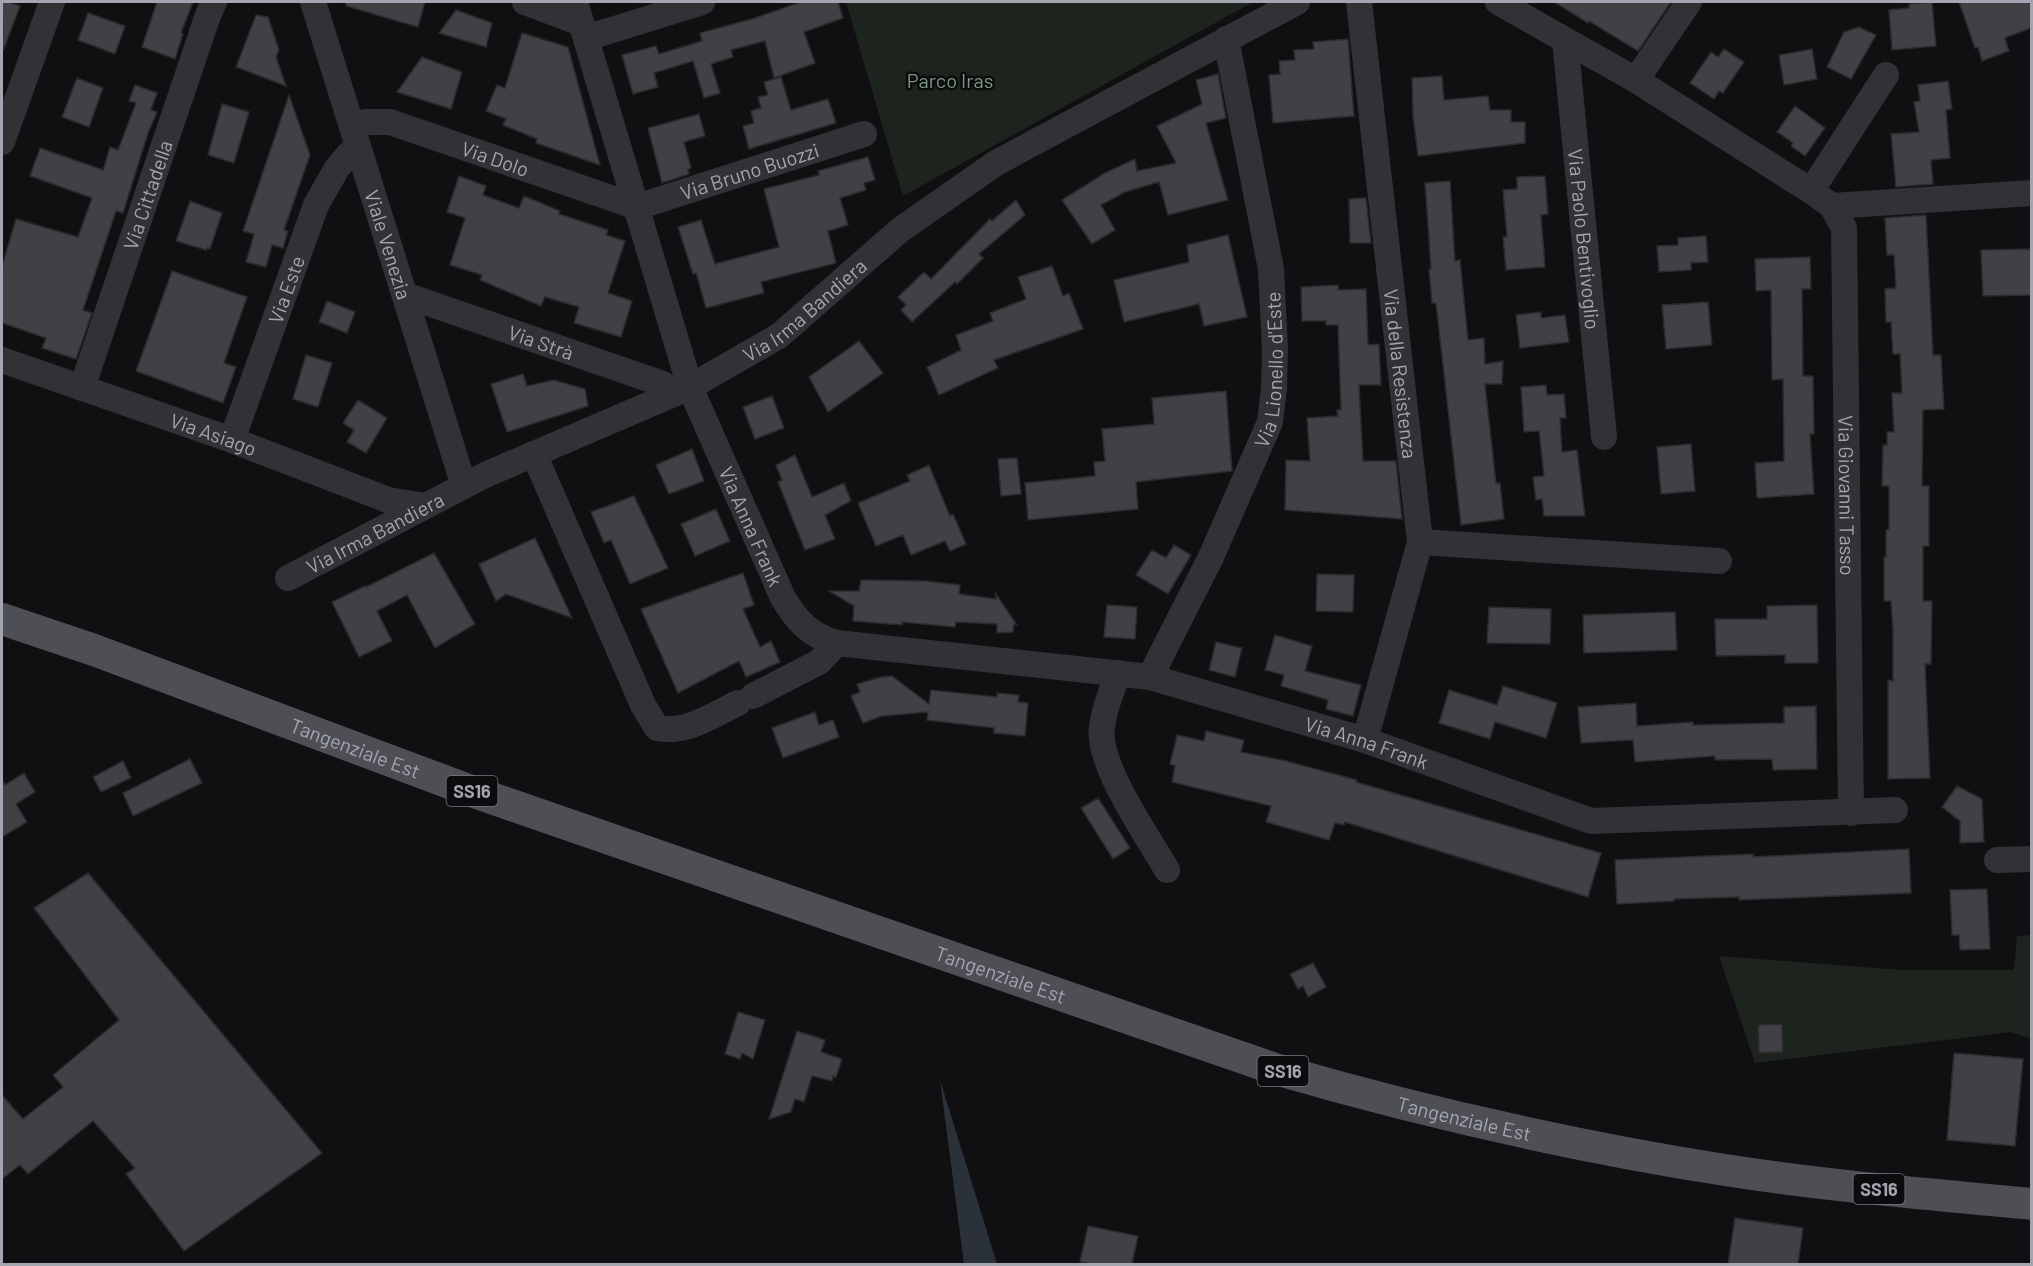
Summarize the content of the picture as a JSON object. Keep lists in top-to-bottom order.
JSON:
{
  "streets": {
    "main road": ["Tangenziale Est", "SS16"],
    "street": [
      "Via Dolo",
      "Via Bruno Buozzi",
      "Via Cittadella",
      "Via Paolo Bentivoglio",
      "Viale Venezia",
      "Via Este",
      "Via Irma Bandiera",
      "Via Strà",
      "Via Lionello d'Este",
      "Via della Resistenza",
      "Via Asiago",
      "Via Giovanni Tasso",
      "Via Anna Frank"
    ]
  },
  "crossings": [
    ["Via Dolo", "Via Bruno Buozzi"],
    ["Via Dolo", "Viale Venezia"],
    ["Via Dolo", "Via Este"],
    ["Via Cittadella", "Via Asiago"],
    ["Viale Venezia", "Via Este"],
    ["Viale Venezia", "Via Irma Bandiera"],
    ["Viale Venezia", "Via Strà"],
    ["Via Este", "Via Asiago"],
    ["Via Irma Bandiera", "Via Strà"],
    ["Via Irma Bandiera", "Via Lionello d'Este"],
    ["Via Irma Bandiera", "Via Asiago"],
    ["Via Irma Bandiera", "Via Anna Frank"],
    ["Via Strà", "Via Anna Frank"],
    ["Via Lionello d'Este", "Via Anna Frank"],
    ["Via della Resistenza", "Via Anna Frank"],
    ["Via Giovanni Tasso", "Via Anna Frank"]
  ],
  "parks": ["Parco Iras"]
}
